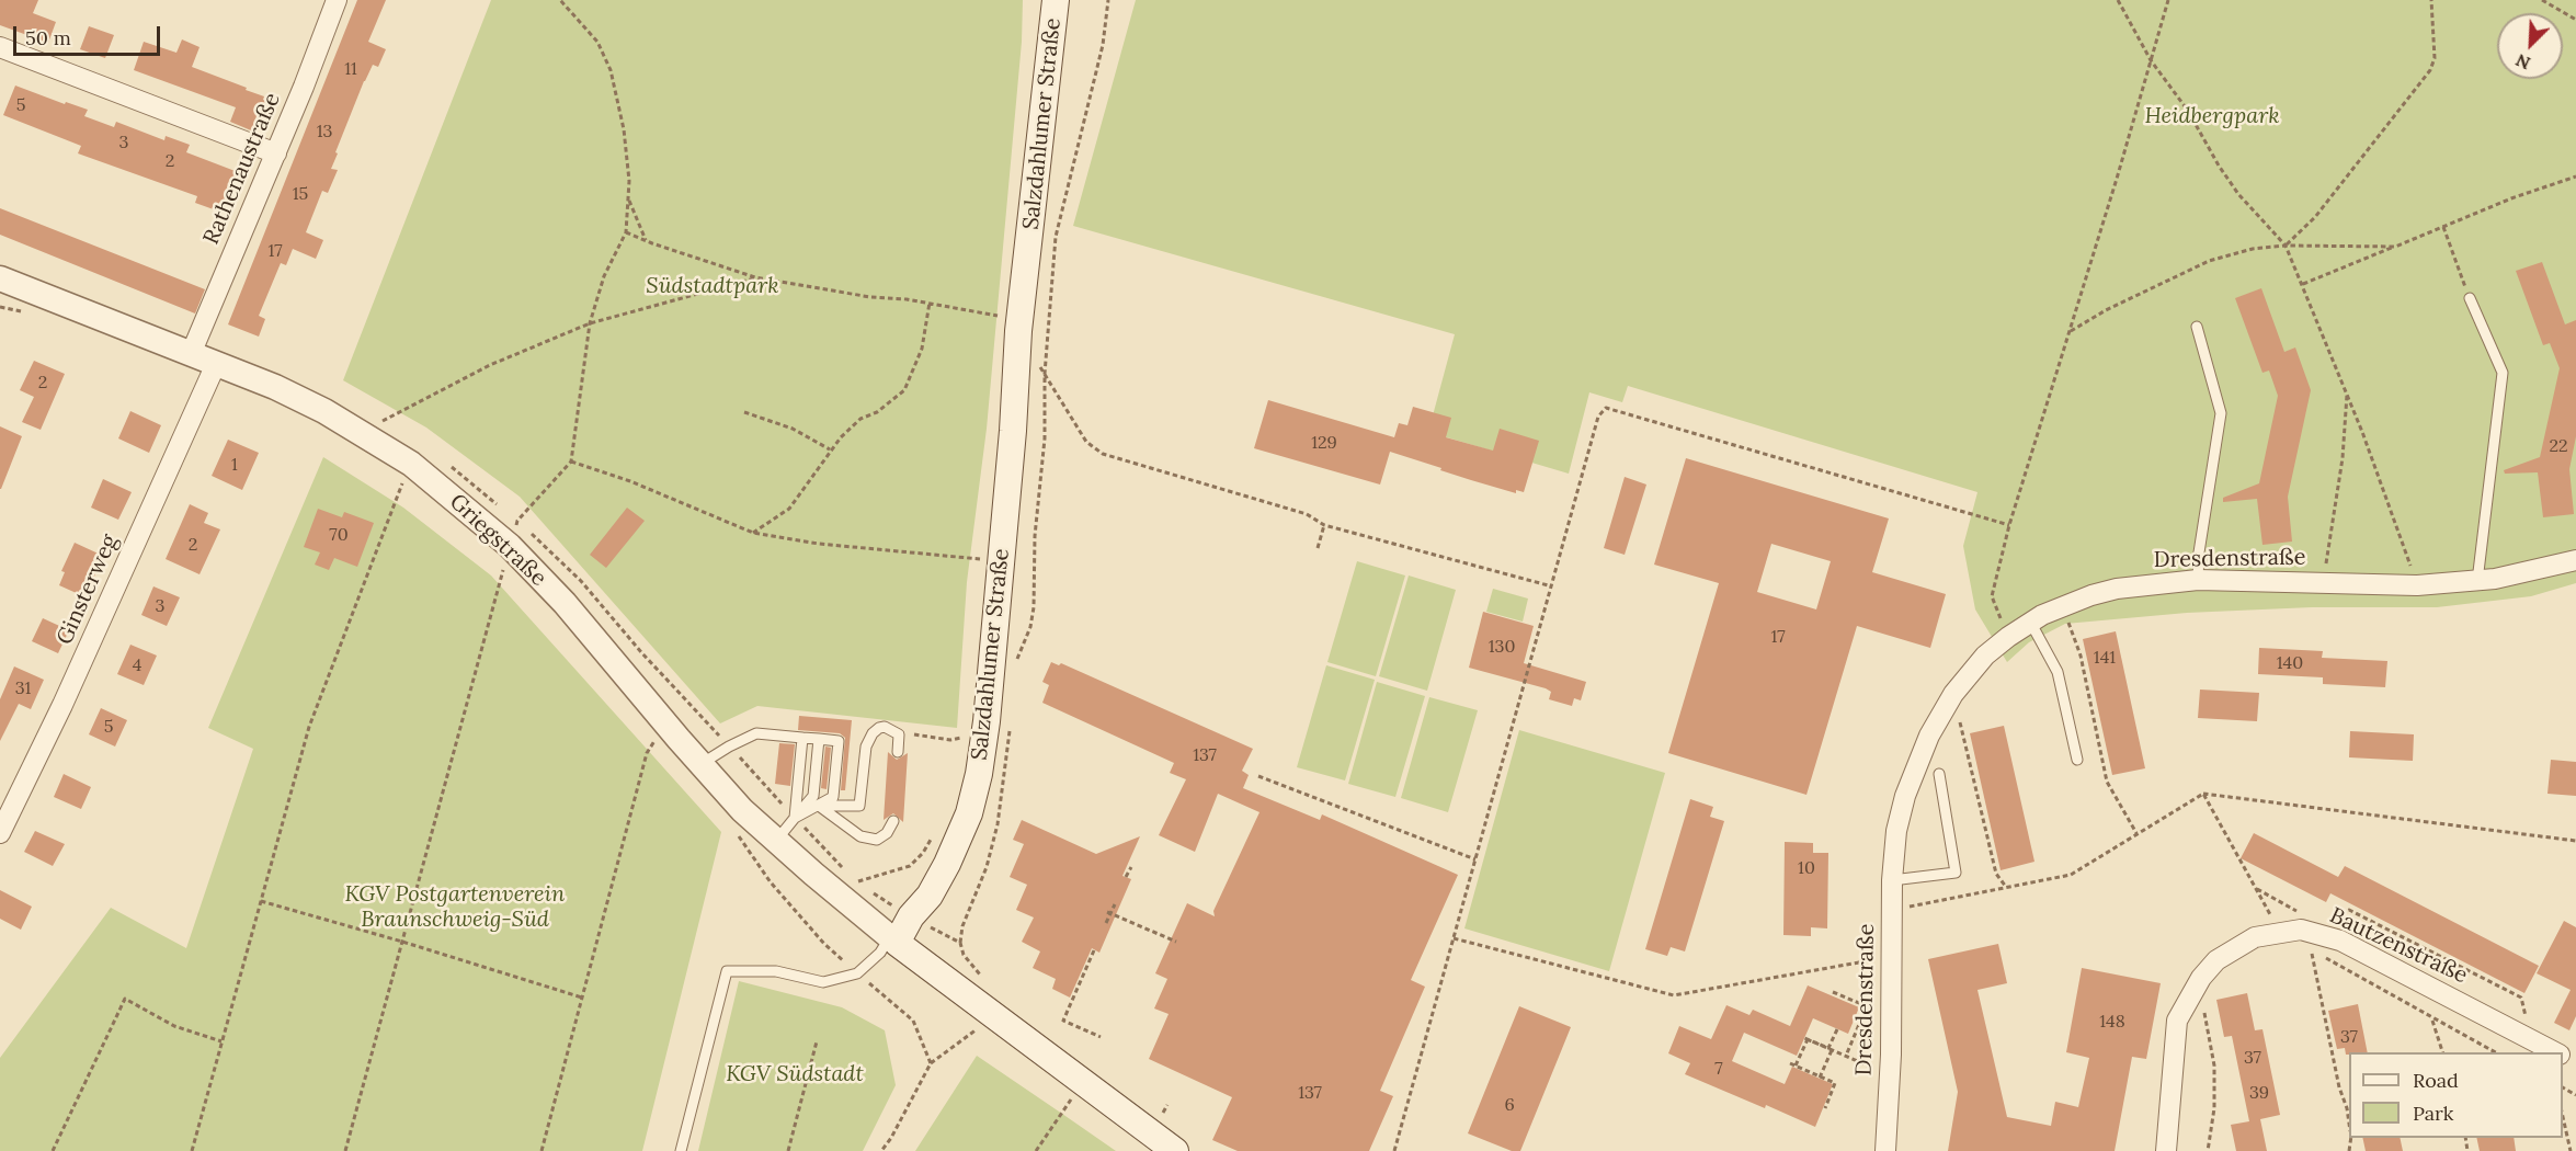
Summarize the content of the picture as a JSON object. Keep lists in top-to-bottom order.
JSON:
{
  "streets": {
    "main road": ["Salzdahlumer Straße"],
    "street": [
      "Rathenaustraße",
      "Griegstraße",
      "Dresdenstraße",
      "Ginsterweg",
      "Bautzenstraße"
    ]
  },
  "crossings": [
    ["Salzdahlumer Straße", "Griegstraße"],
    ["Rathenaustraße", "Griegstraße"],
    ["Griegstraße", "Ginsterweg"]
  ],
  "parks": [
    "Heidbergpark",
    "Südstadtpark",
    "KGV Postgartenverein Braunschweig-Süd",
    "KGV Südstadt"
  ],
  "house_numbers": [
    "11",
    "5",
    "13",
    "3",
    "2",
    "15",
    "17",
    "2",
    "129",
    "22",
    "1",
    "70",
    "2",
    "3",
    "17",
    "130",
    "141",
    "140",
    "4",
    "31",
    "5",
    "137",
    "10",
    "148",
    "37",
    "37",
    "7",
    "137",
    "39",
    "6"
  ],
  "legend": ["Road", "Park"],
  "scale_bar": "50 m",
  "north": "bottom left"
}
